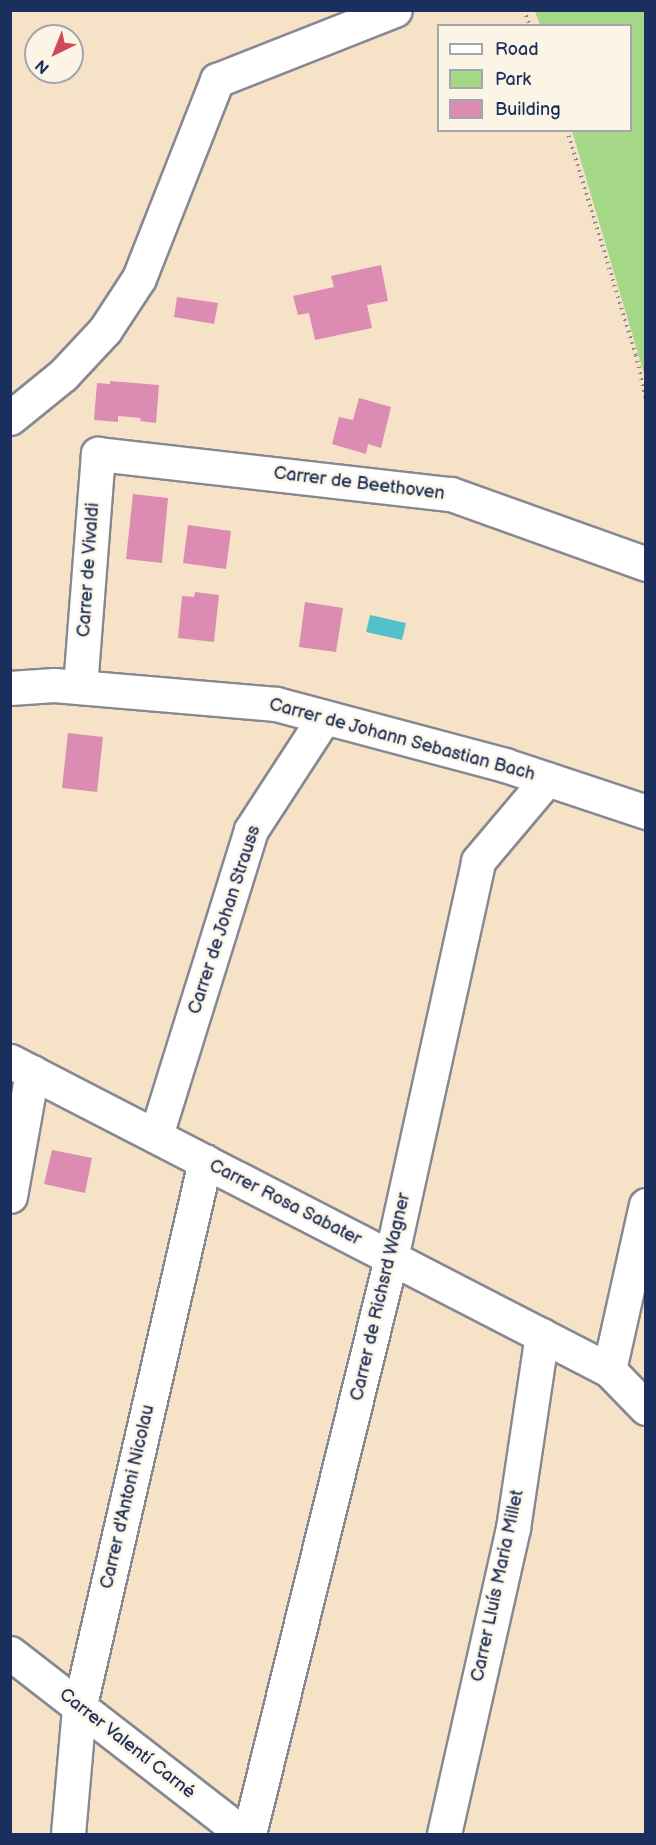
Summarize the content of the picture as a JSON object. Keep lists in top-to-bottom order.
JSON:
{
  "streets": {
    "street": [
      "Carrer de Beethoven",
      "Carrer de Vivaldi",
      "Carrer de Johann Sebastian Bach",
      "Carrer de Johan Strauss",
      "Carrer Rosa Sabater",
      "Carrer de Richsrd Wagner",
      "Carrer d'Antoni Nicolau",
      "Carrer Lluís Maria Millet",
      "Carrer Valentí Carné"
    ]
  },
  "crossings": [
    ["Carrer de Beethoven", "Carrer de Vivaldi"],
    ["Carrer de Vivaldi", "Carrer de Johann Sebastian Bach"],
    ["Carrer de Johann Sebastian Bach", "Carrer de Johan Strauss"],
    ["Carrer de Johann Sebastian Bach", "Carrer de Richsrd Wagner"],
    ["Carrer de Johan Strauss", "Carrer Rosa Sabater"],
    ["Carrer Rosa Sabater", "Carrer de Richsrd Wagner"],
    ["Carrer Rosa Sabater", "Carrer d'Antoni Nicolau"],
    ["Carrer Rosa Sabater", "Carrer Lluís Maria Millet"],
    ["Carrer d'Antoni Nicolau", "Carrer Valentí Carné"]
  ],
  "legend": ["Road", "Park", "Building"],
  "north": "bottom left"
}
